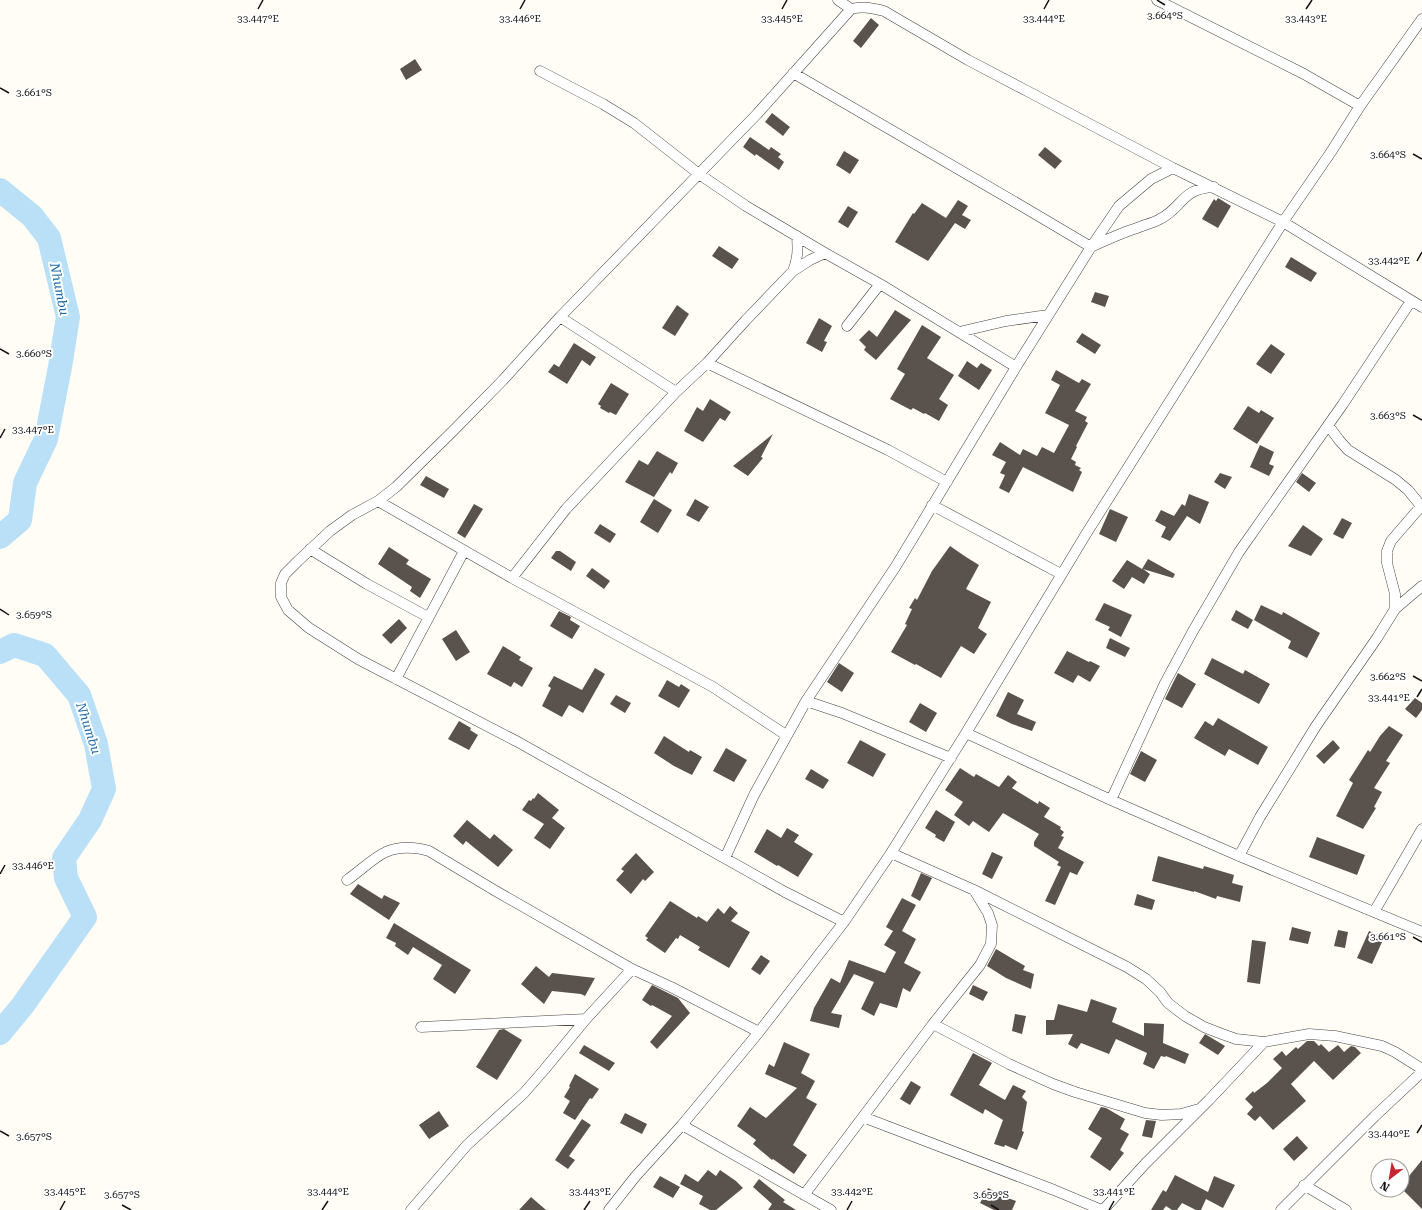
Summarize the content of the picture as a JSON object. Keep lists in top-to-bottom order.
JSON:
{
  "water": ["Nhumbu"],
  "north": "bottom left",
  "coordinates": [
    "3.664°S",
    "33.447°E",
    "33.446°E",
    "33.445°E",
    "33.444°E",
    "33.443°E",
    "3.661°S",
    "33.442°E",
    "3.660°S",
    "3.663°S",
    "3.659°S",
    "3.662°S",
    "33.441°E",
    "33.440°E",
    "3.657°S"
  ]
}
